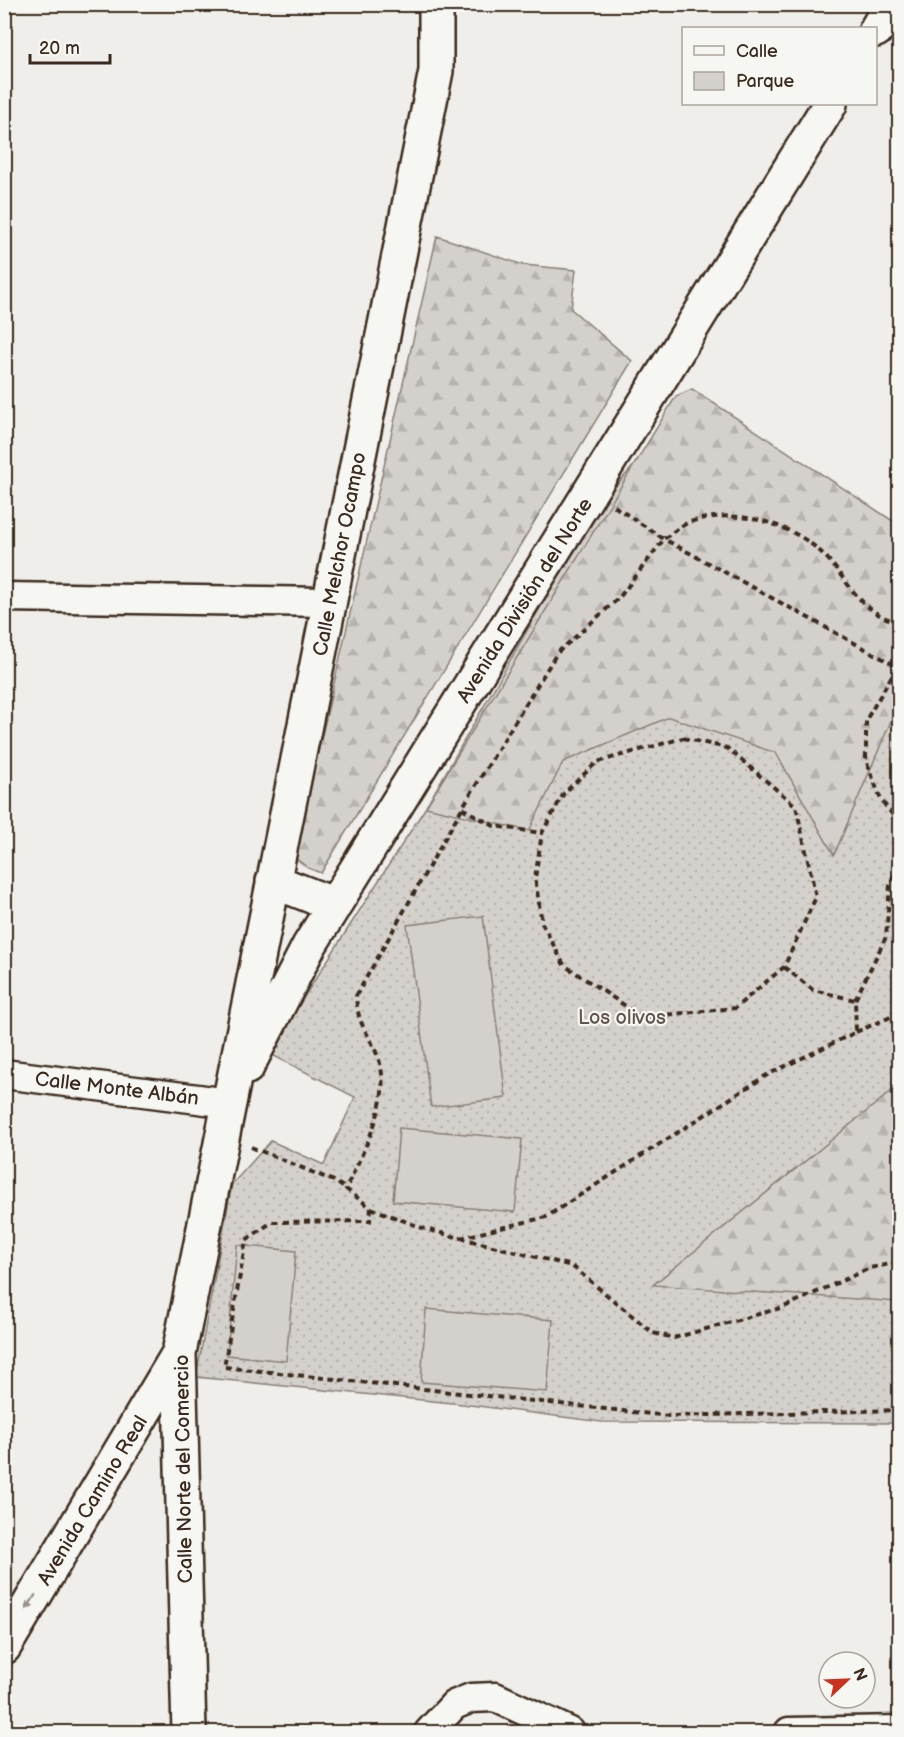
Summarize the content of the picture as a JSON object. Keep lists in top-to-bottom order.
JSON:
{
  "streets": {
    "main road": [
      "Calle Melchor Ocampo",
      "Avenida División del Norte",
      "Calle Norte del Comercio",
      "Avenida Camino Real"
    ],
    "street": ["Calle Monte Albán"]
  },
  "crossings": [
    ["Calle Melchor Ocampo", "Avenida División del Norte"],
    ["Calle Melchor Ocampo", "Calle Monte Albán"],
    ["Calle Melchor Ocampo", "Calle Norte del Comercio"],
    ["Avenida División del Norte", "Calle Monte Albán"],
    ["Avenida División del Norte", "Calle Norte del Comercio"],
    ["Calle Monte Albán", "Calle Norte del Comercio"],
    ["Calle Norte del Comercio", "Avenida Camino Real"]
  ],
  "one_way": ["Avenida Camino Real"],
  "parks": ["Los olivos"],
  "legend": ["Calle", "Parque"],
  "scale_bar": "20 m",
  "north": "top right"
}
